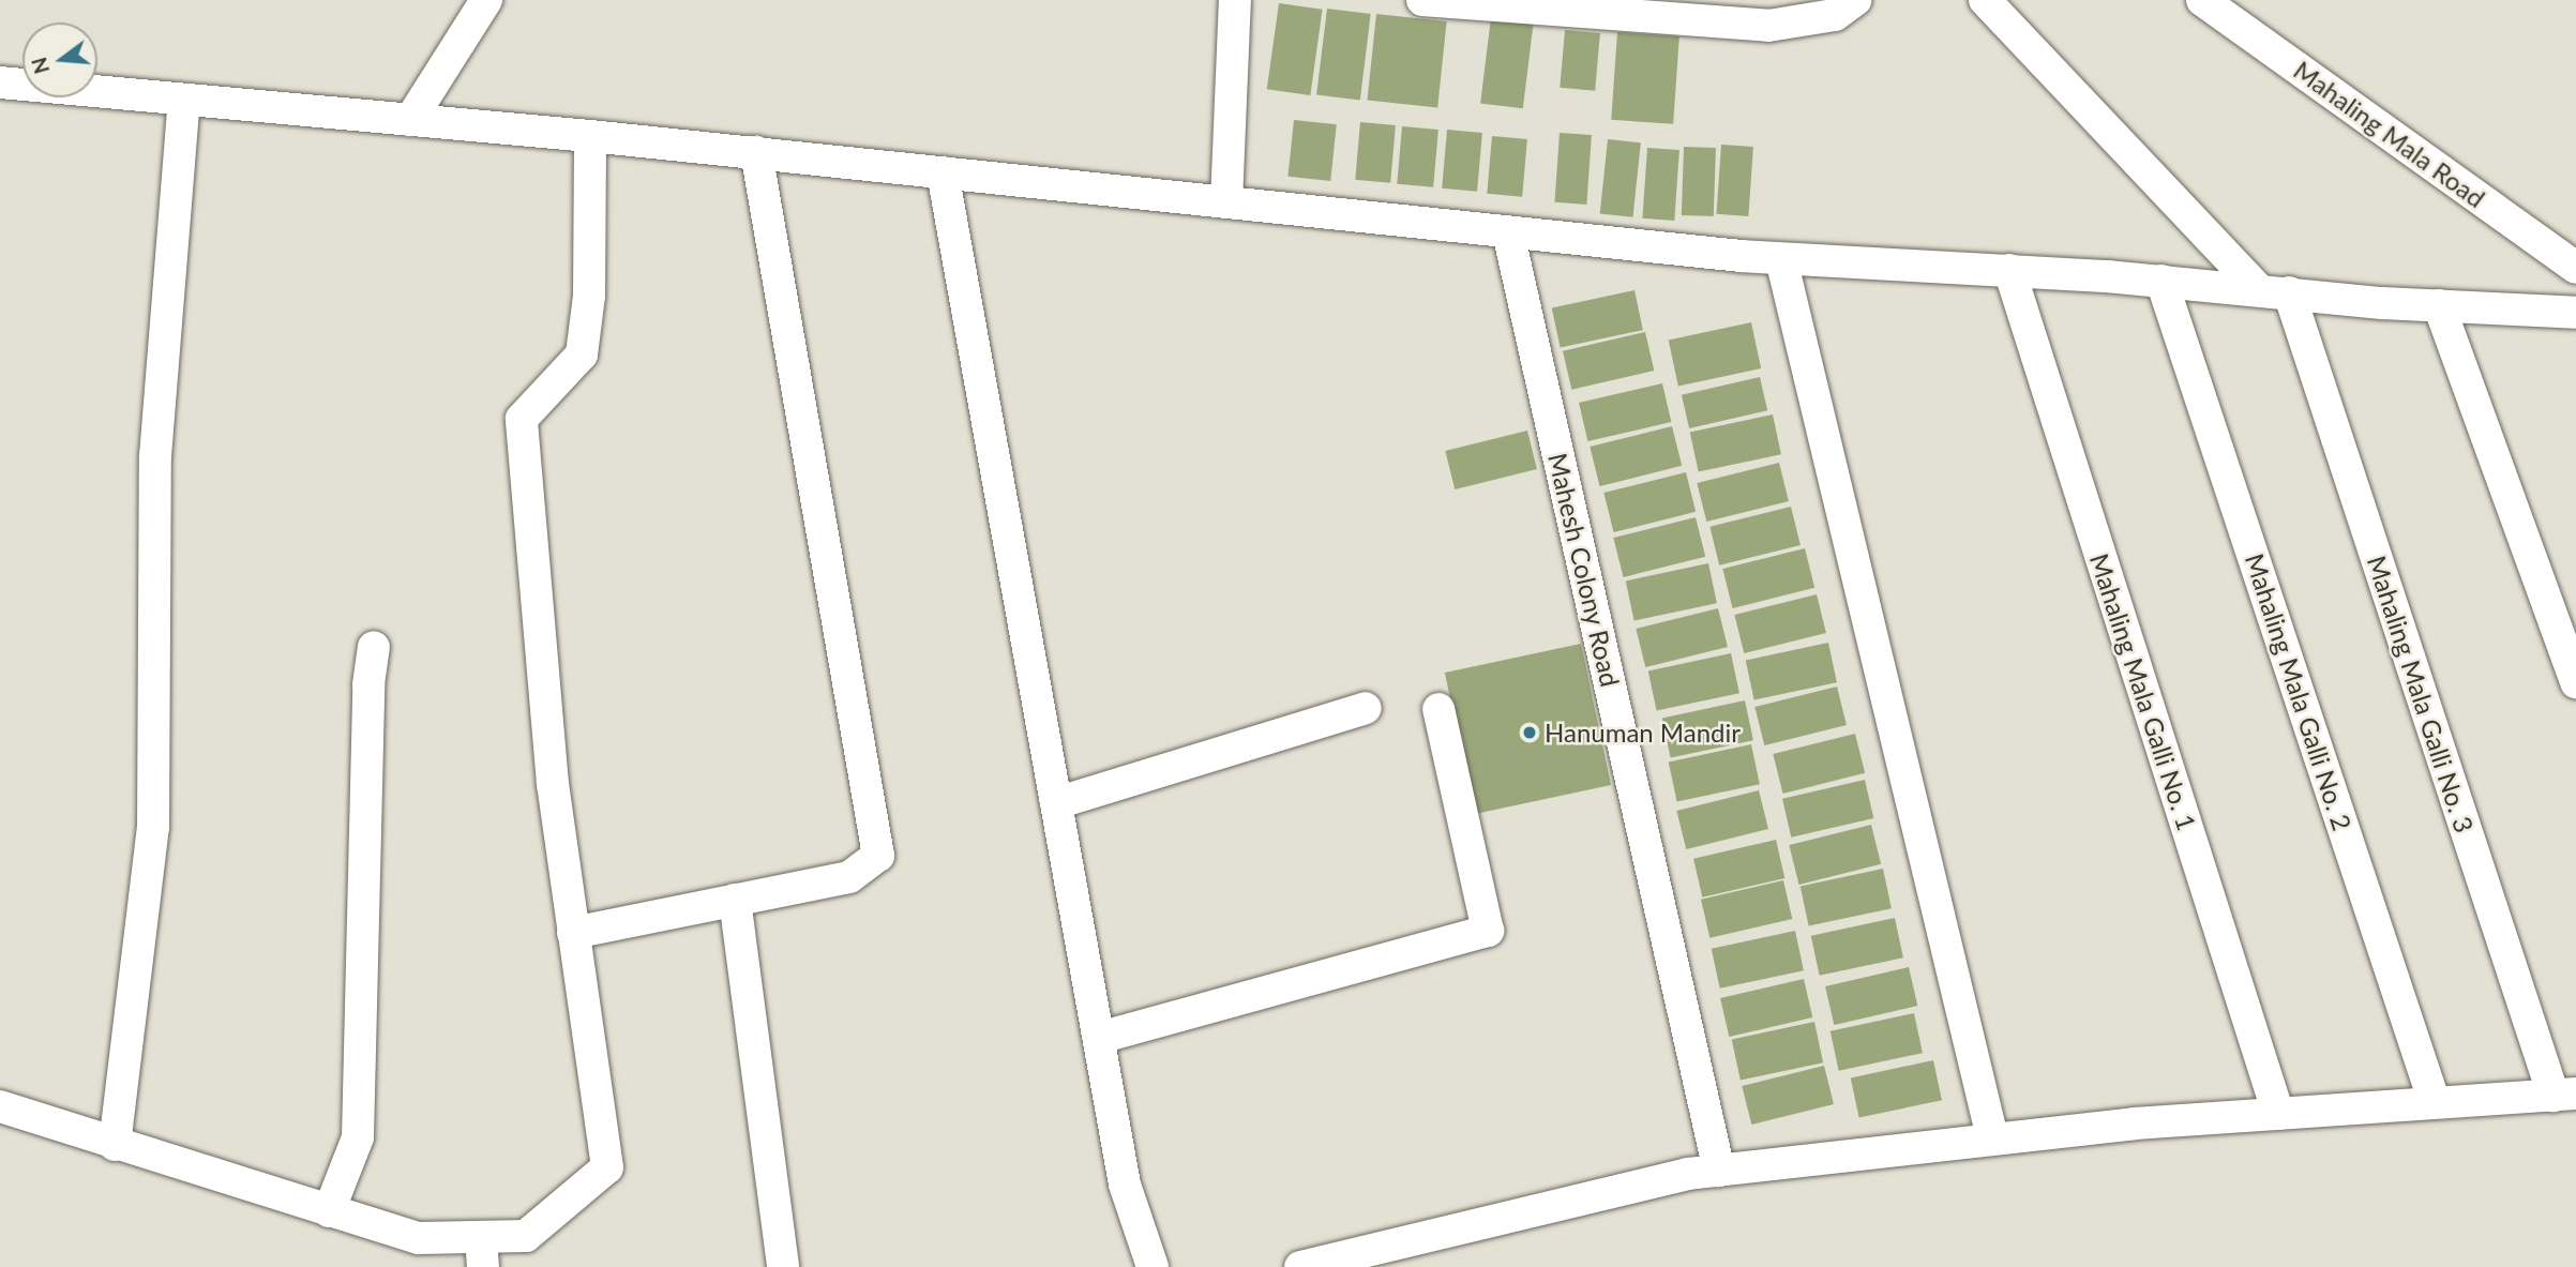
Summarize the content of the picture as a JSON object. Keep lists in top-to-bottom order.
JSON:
{
  "streets": {
    "street": [
      "Mahaling Mala Road",
      "Mahesh Colony Road",
      "Mahaling Mala Galli No. 1",
      "Mahaling Mala Galli No. 2",
      "Mahaling Mala Galli No. 3"
    ]
  },
  "places": ["Hanuman Mandir"],
  "north": "left"
}
